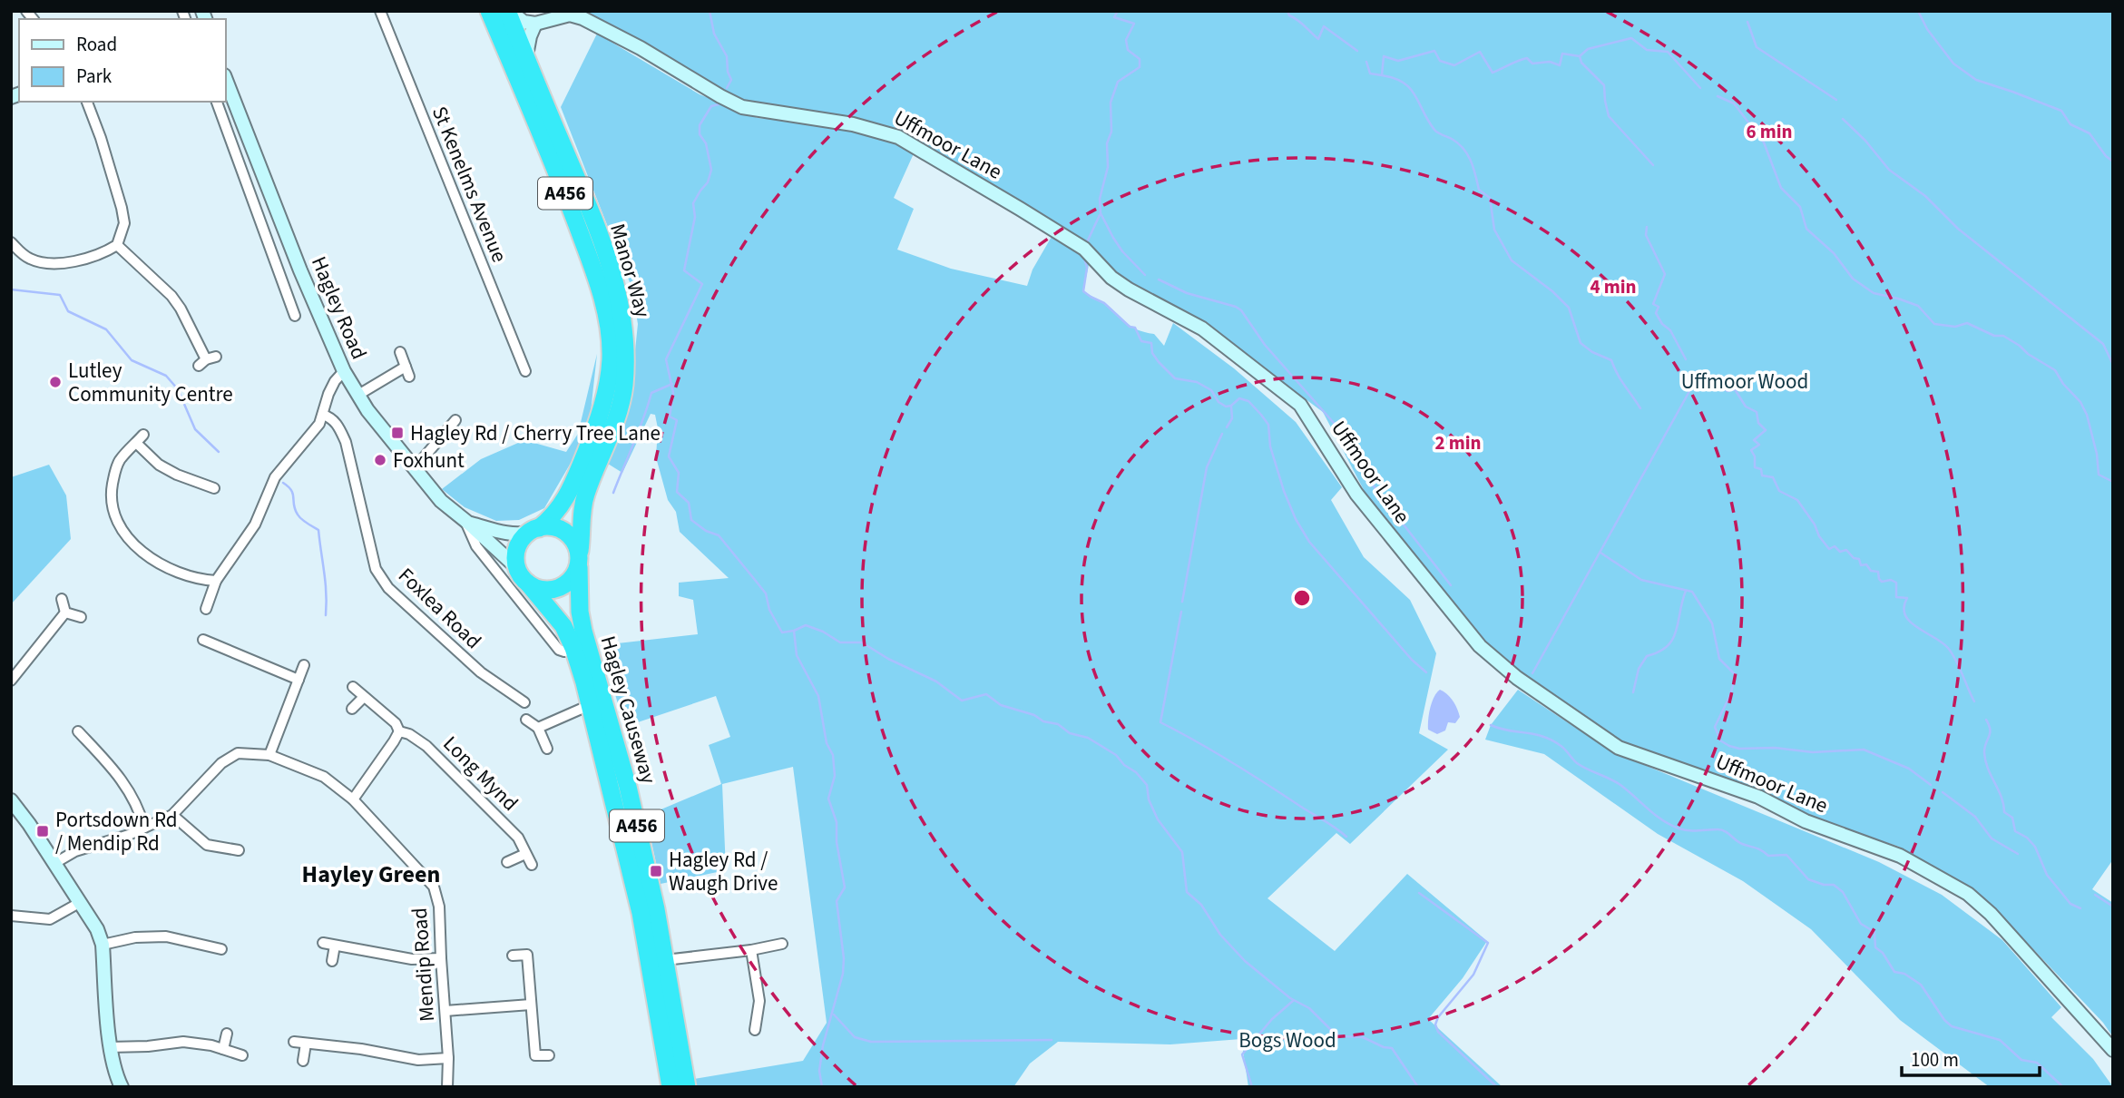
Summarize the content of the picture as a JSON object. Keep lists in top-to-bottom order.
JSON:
{
  "streets": {
    "highway": ["A456", "Manor Way", "Hagley Causeway"],
    "street": [
      "Uffmoor Lane",
      "St Kenelms Avenue",
      "Hagley Road",
      "Foxlea Road",
      "Long Mynd",
      "Mendip Road"
    ]
  },
  "crossings": [
    ["A456", "Manor Way"],
    ["A456", "Hagley Road"],
    ["A456", "Hagley Causeway"],
    ["Manor Way", "Hagley Road"],
    ["Manor Way", "Hagley Causeway"],
    ["Hagley Road", "Hagley Causeway"]
  ],
  "districts": ["Hayley Green"],
  "parks": ["Uffmoor Wood", "Bogs Wood"],
  "places": {
    "other": ["Lutley Community Centre", "Foxhunt"],
    "transit": ["Hagley Rd / Cherry Tree Lane", "Portsdown Rd / Mendip Rd", "Hagley Rd / Waugh Drive"]
  },
  "legend": ["Road", "Park"],
  "scale_bar": "100 m",
  "rings": ["6 min", "4 min", "2 min"]
}
